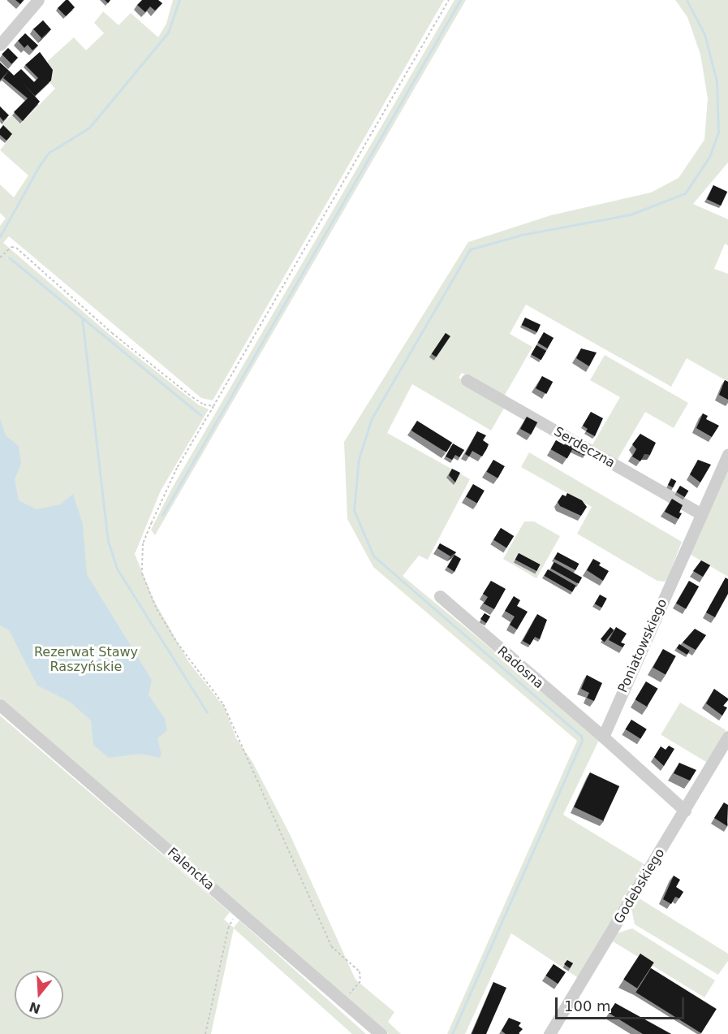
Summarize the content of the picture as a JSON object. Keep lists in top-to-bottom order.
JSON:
{
  "streets": {
    "street": [
      "Serdeczna",
      "Poniatowskiego",
      "Radosna",
      "Falencka",
      "Godebskiego"
    ]
  },
  "crossings": [
    ["Serdeczna", "Poniatowskiego"],
    ["Poniatowskiego", "Radosna"]
  ],
  "parks": ["Rezerwat Stawy Raszyńskie"],
  "scale_bar": "100 m",
  "north": "bottom"
}
